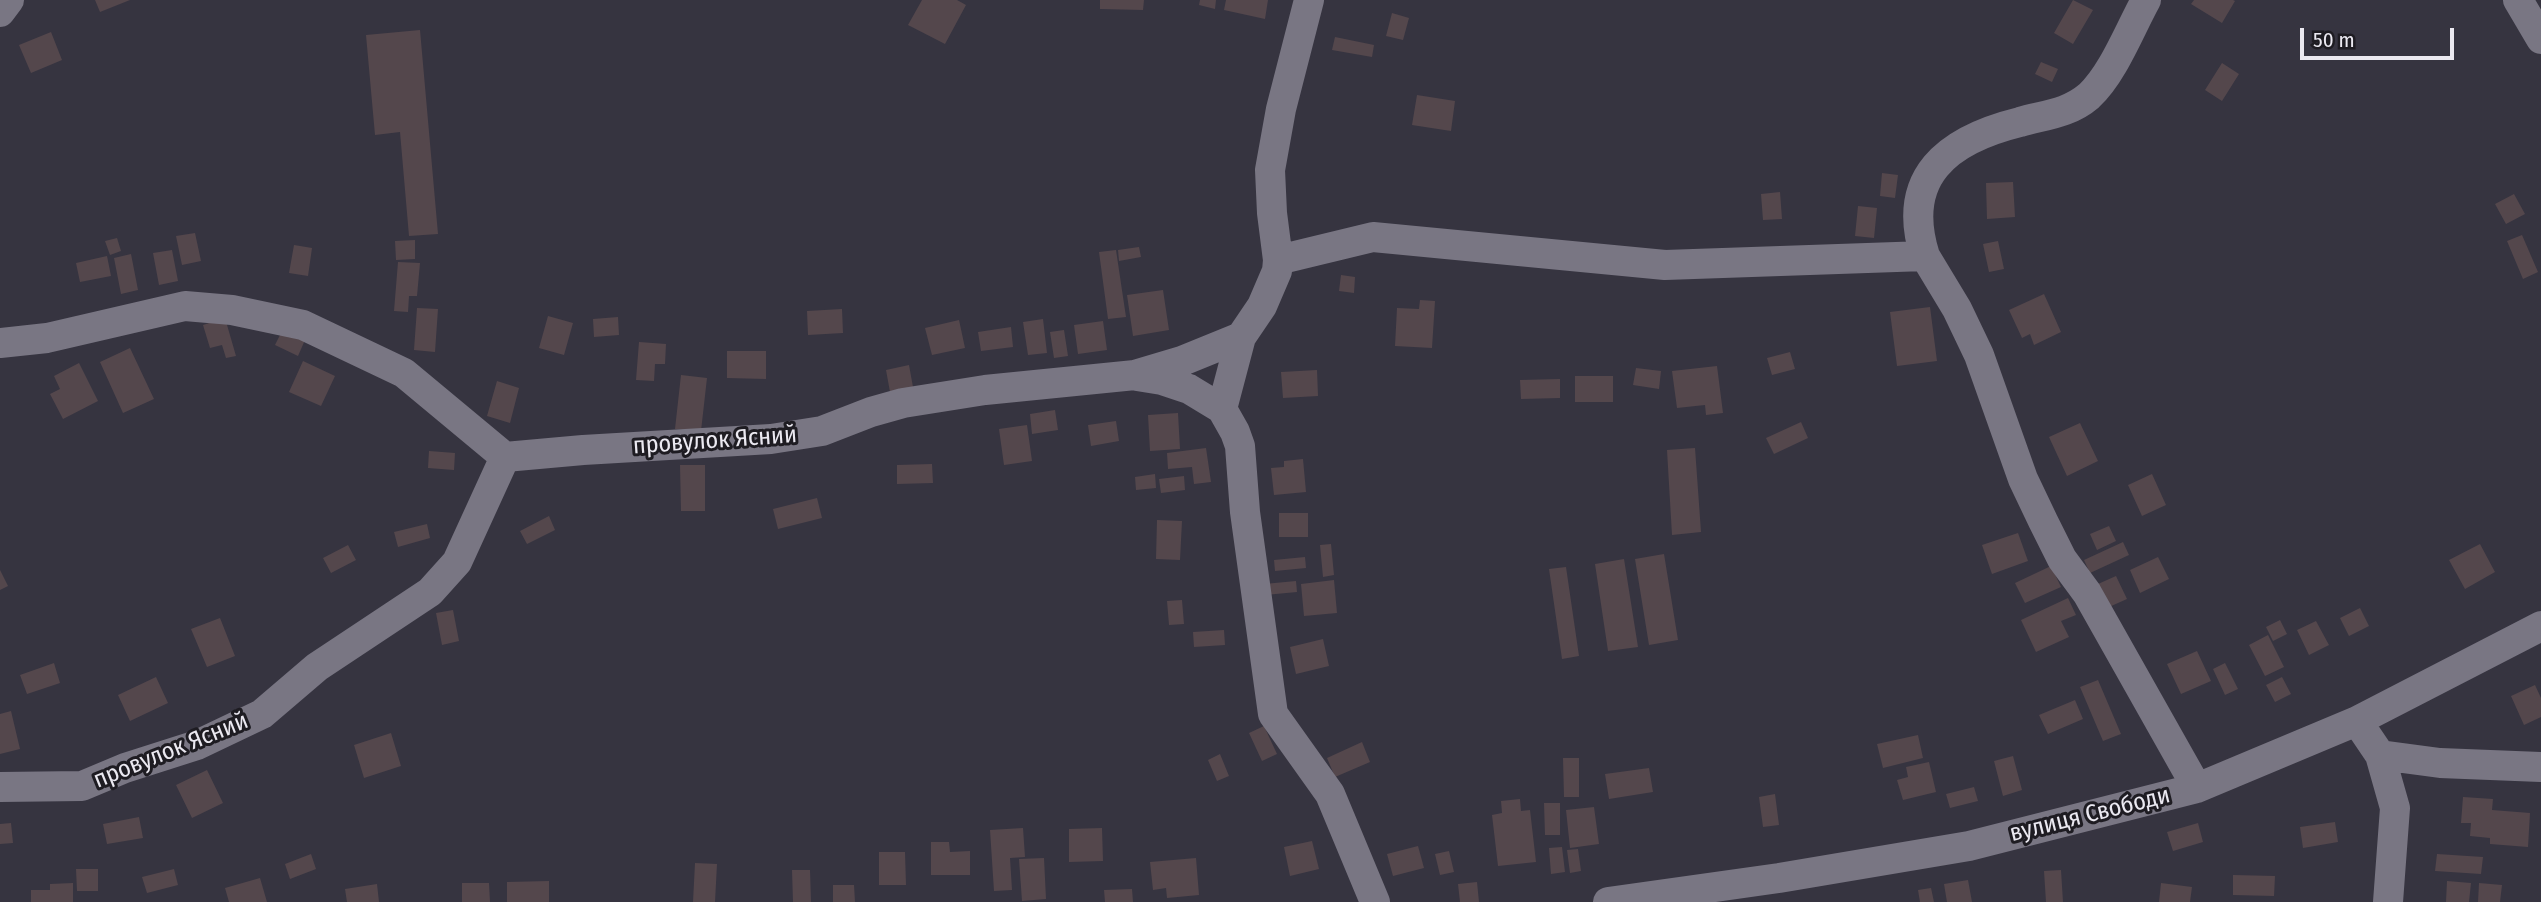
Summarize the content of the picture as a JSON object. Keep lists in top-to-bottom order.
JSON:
{
  "streets": {
    "street": ["провулок Ясний", "вулиця Свободи"]
  },
  "scale_bar": "50 m"
}
